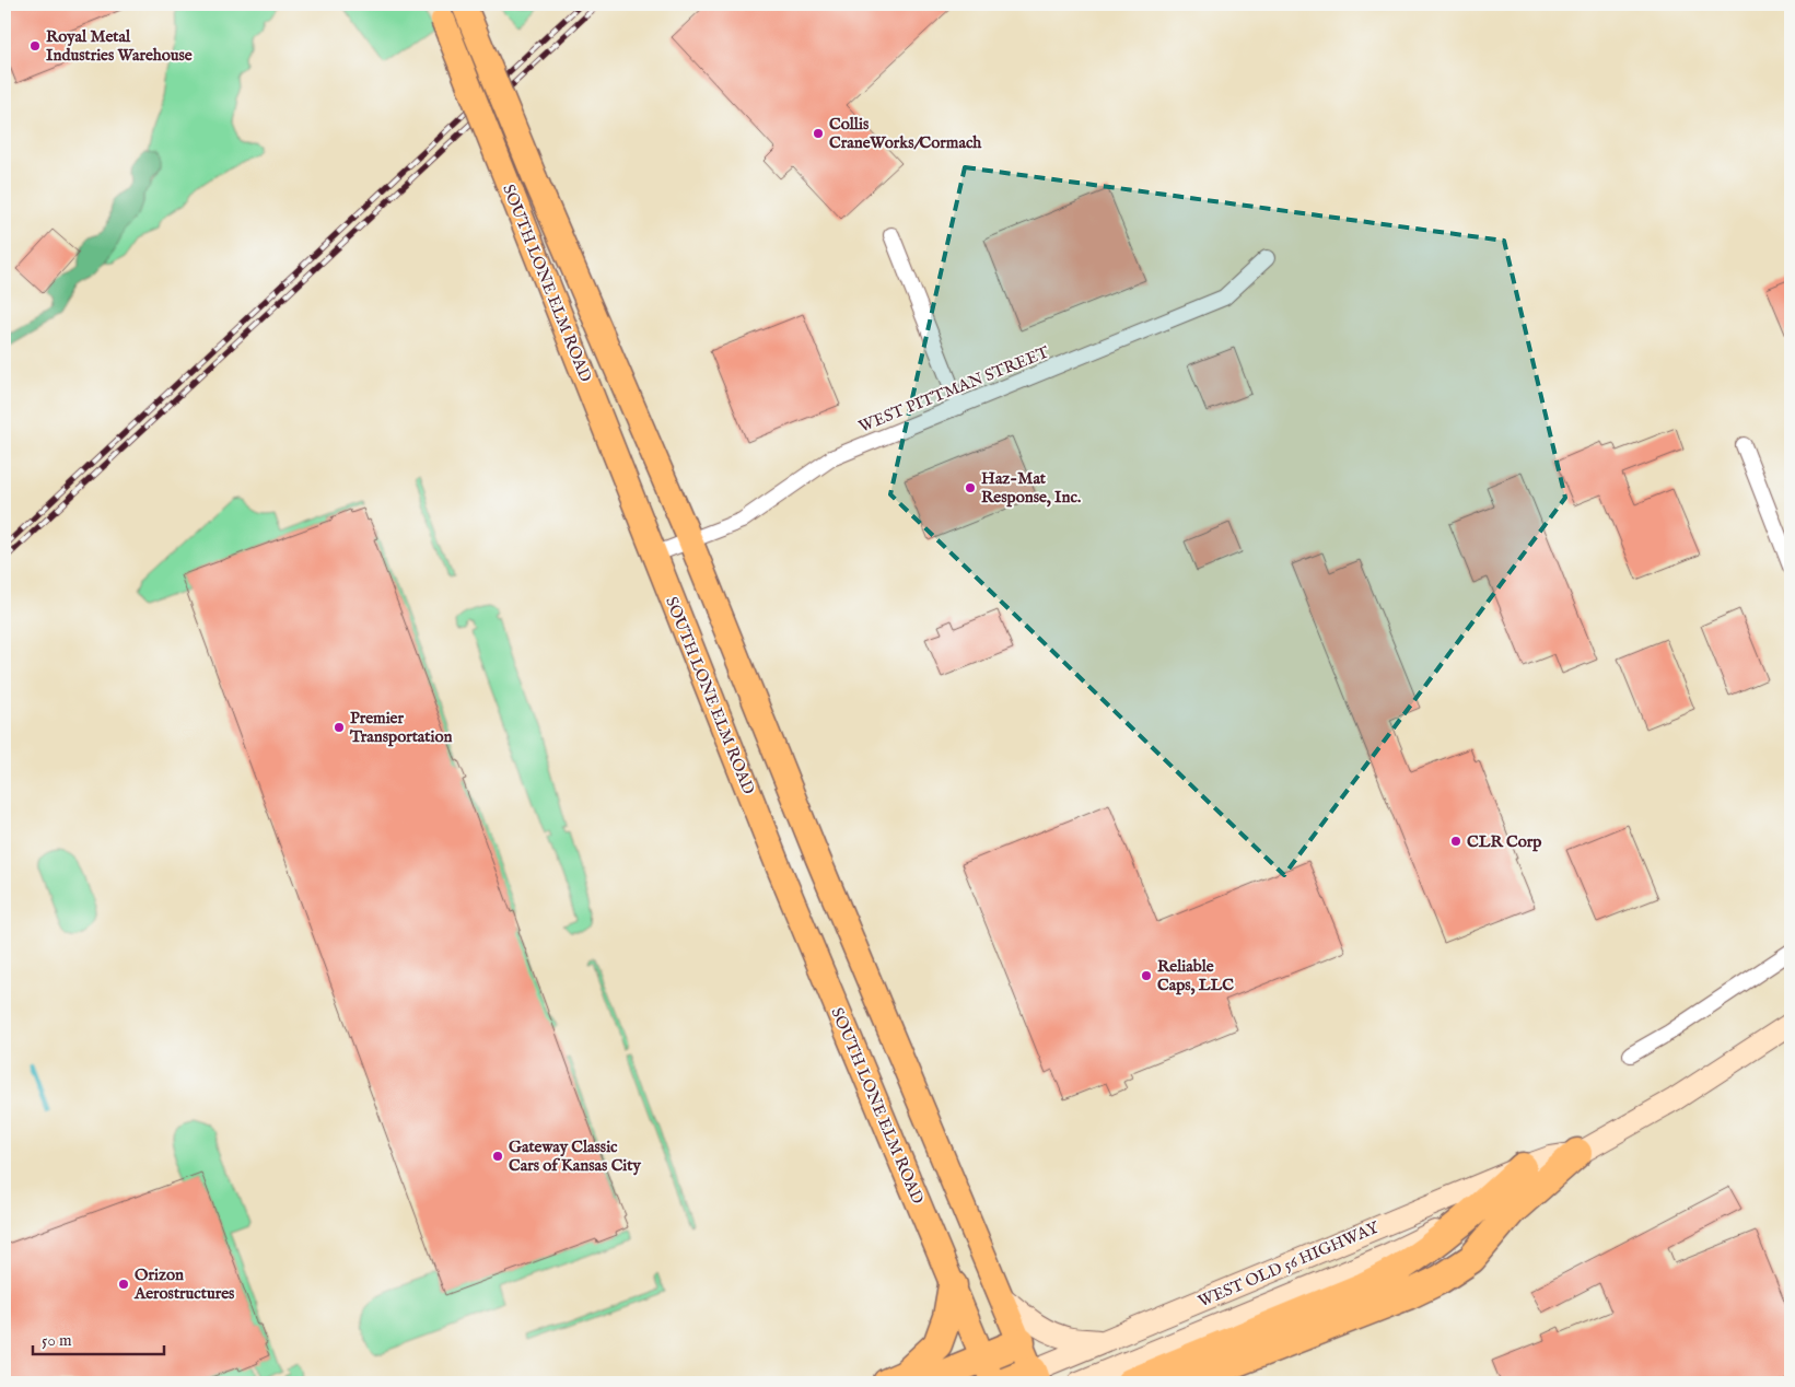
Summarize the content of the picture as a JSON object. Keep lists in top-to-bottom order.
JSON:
{
  "streets": {
    "highway": ["WEST OLD 56 HIGHWAY"],
    "main road": ["SOUTH LONE ELM ROAD"],
    "street": ["WEST PITTMAN STREET"]
  },
  "crossings": [
    ["SOUTH LONE ELM ROAD", "WEST PITTMAN STREET"],
    ["SOUTH LONE ELM ROAD", "WEST OLD 56 HIGHWAY"]
  ],
  "places": [
    "Royal Metal Industries Warehouse",
    "Collis CraneWorks/Cormach",
    "Haz-Mat Response, Inc.",
    "Premier Transportation",
    "CLR Corp",
    "Reliable Caps, LLC",
    "Gateway Classic Cars of Kansas City",
    "Orizon Aerostructures"
  ],
  "scale_bar": "50 m"
}
